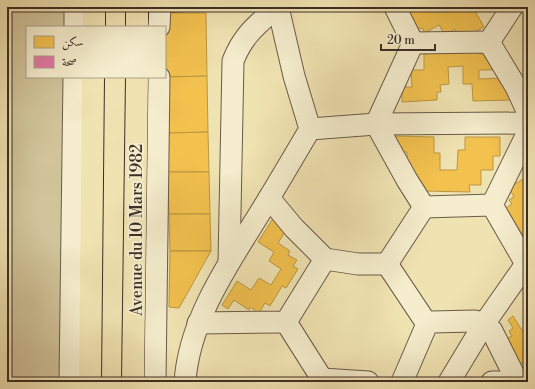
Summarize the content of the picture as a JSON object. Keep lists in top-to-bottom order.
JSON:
{
  "streets": {
    "main road": ["Avenue du 10 Mars 1982"]
  },
  "legend": ["سكن", "صحة"],
  "scale_bar": "20 m"
}
